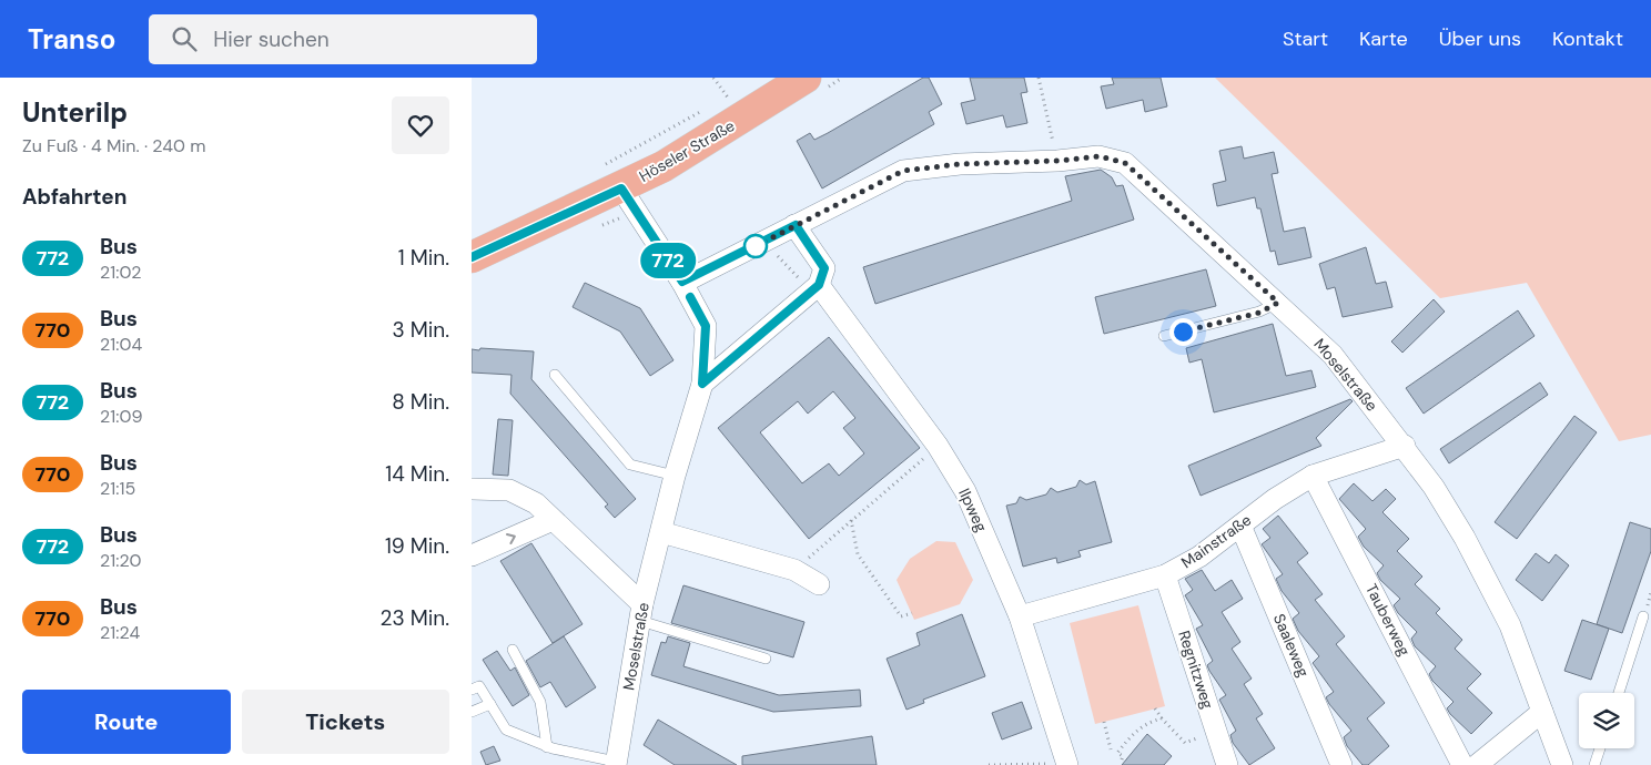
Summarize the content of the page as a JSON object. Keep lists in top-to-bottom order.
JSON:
{
  "streets": {
    "main road": ["Höseler Straße"],
    "street": [
      "Moselstraße",
      "Ilpweg",
      "Mainstraße",
      "Tauberweg",
      "Saaleweg",
      "Regnitzweg"
    ]
  },
  "crossings": [
    ["Höseler Straße", "Moselstraße"],
    ["Moselstraße", "Mainstraße"],
    ["Ilpweg", "Mainstraße"],
    ["Mainstraße", "Tauberweg"],
    ["Mainstraße", "Saaleweg"],
    ["Mainstraße", "Regnitzweg"]
  ],
  "lines": ["bus line 772"],
  "page": {
    "header": "Transo",
    "search": "Hier suchen",
    "nav": [
      "Start",
      "Karte",
      "Über uns",
      "Kontakt"
    ],
    "heading": [
      ["Unterilp", "Zu Fuß · 4 Min. · 240 m"],
      "Abfahrten"
    ],
    "on_map": "772",
    "list": [
      {
        "mark": "772",
        "name": "Bus",
        "note": "21:02",
        "value": "1 Min."
      },
      {
        "mark": "770",
        "name": "Bus",
        "note": "21:04",
        "value": "3 Min."
      },
      {
        "mark": "772",
        "name": "Bus",
        "note": "21:09",
        "value": "8 Min."
      },
      {
        "mark": "770",
        "name": "Bus",
        "note": "21:15",
        "value": "14 Min."
      },
      {
        "mark": "772",
        "name": "Bus",
        "note": "21:20",
        "value": "19 Min."
      },
      {
        "mark": "770",
        "name": "Bus",
        "note": "21:24",
        "value": "23 Min."
      }
    ],
    "buttons": ["Route", "Tickets"]
  }
}
